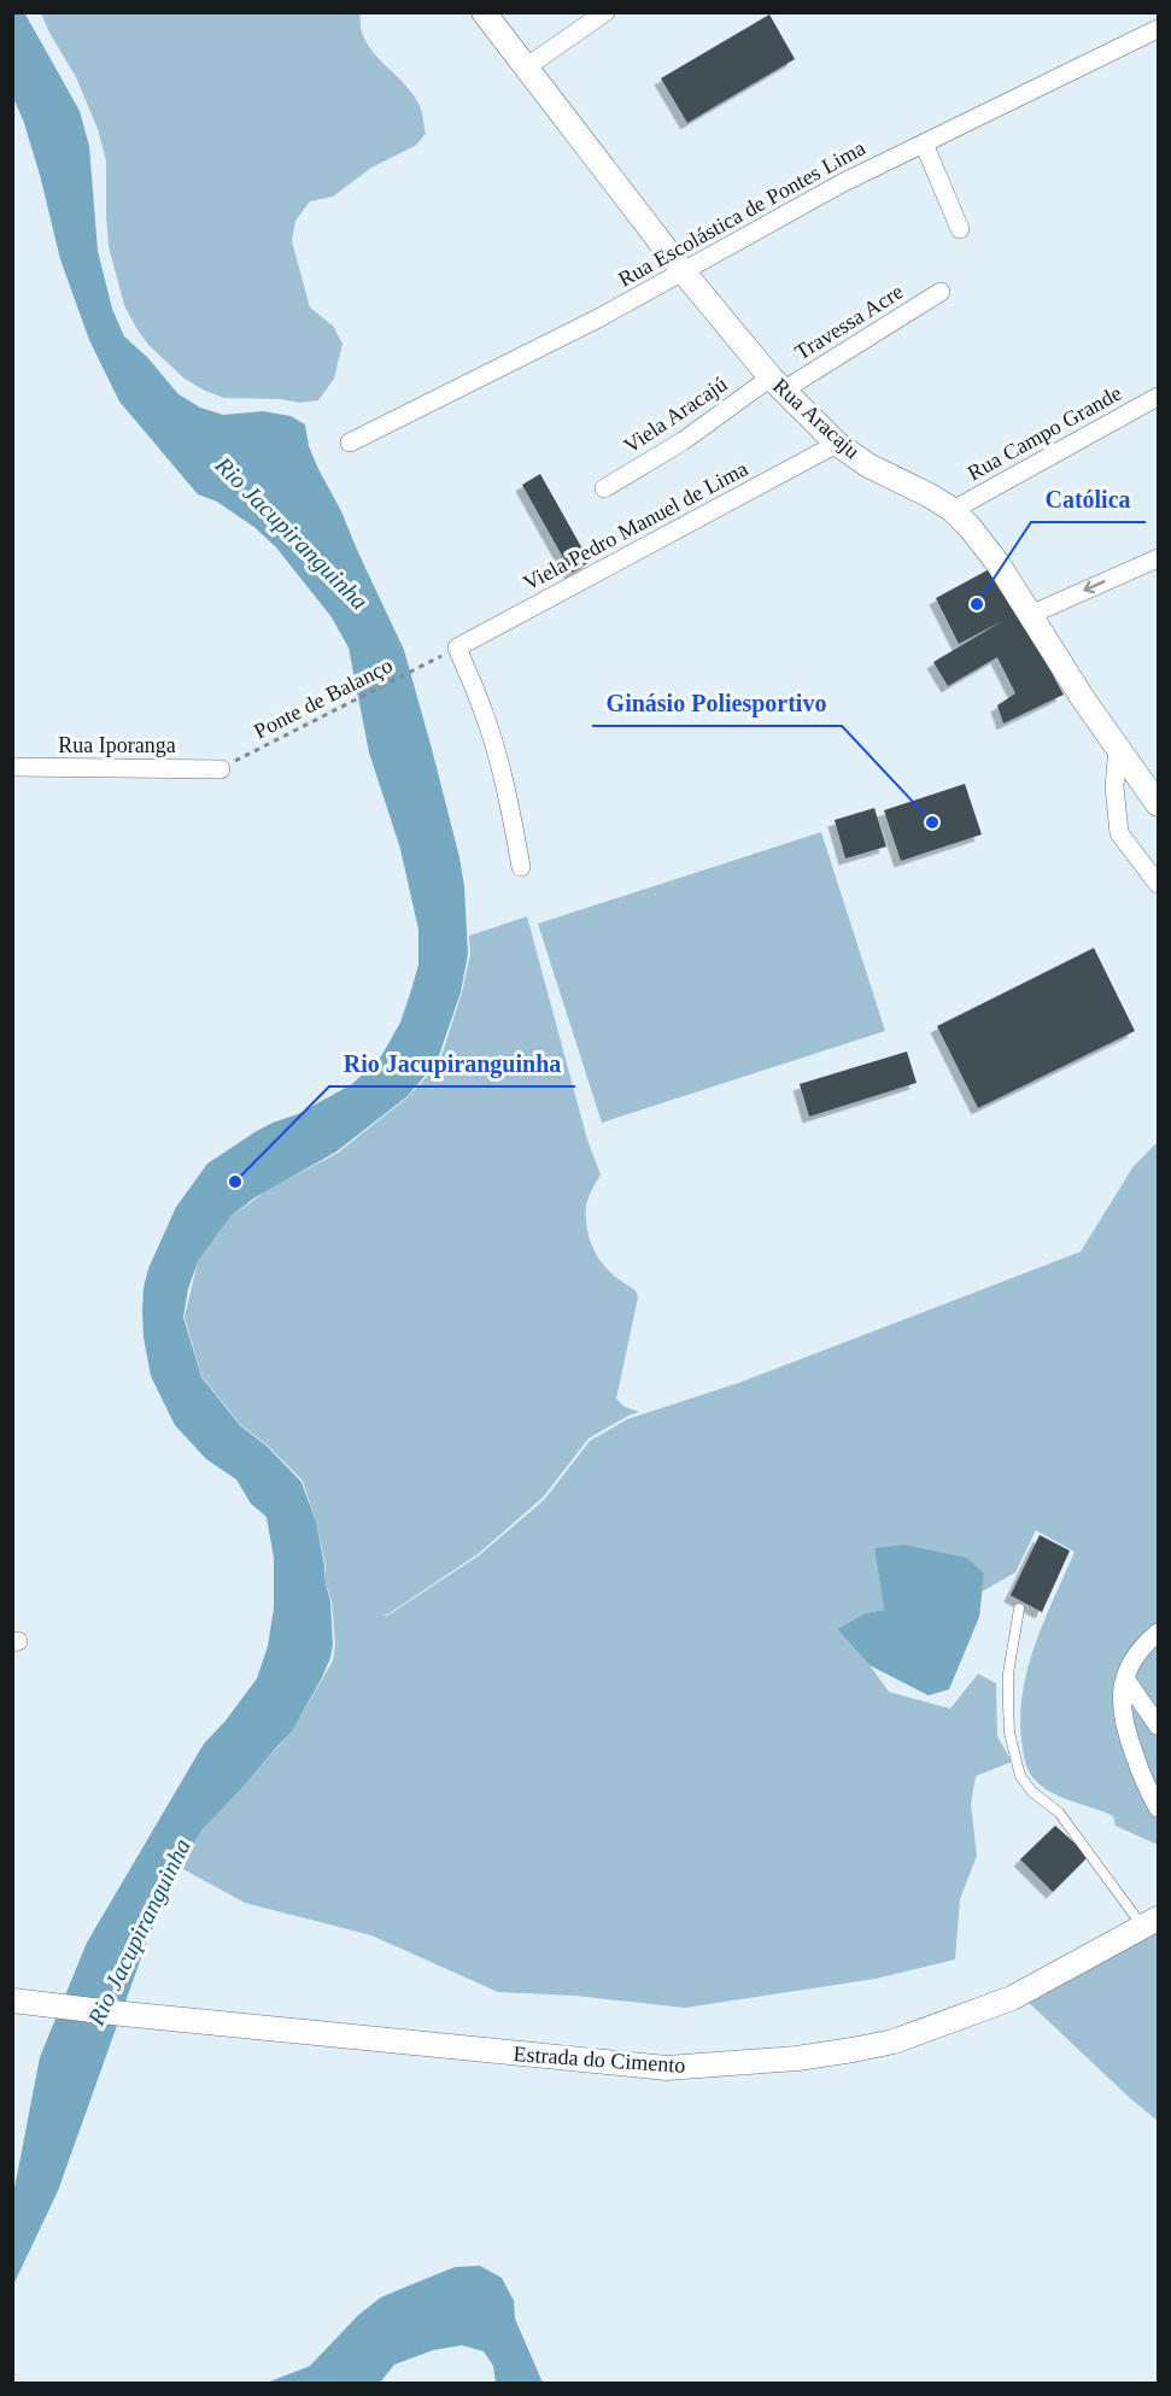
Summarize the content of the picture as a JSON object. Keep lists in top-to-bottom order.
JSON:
{
  "streets": {
    "street": [
      "Rua Escolástica de Pontes Lima",
      "Travessa Acre",
      "Viela Aracajú",
      "Rua Aracaju",
      "Rua Campo Grande",
      "Viela Pedro Manuel de Lima",
      "Rua Iporanga",
      "Estrada do Cimento"
    ],
    "path": ["Ponte de Balanço"]
  },
  "crossings": [
    ["Rua Escolástica de Pontes Lima", "Rua Aracaju"],
    ["Travessa Acre", "Viela Aracajú"],
    ["Travessa Acre", "Rua Aracaju"],
    ["Viela Aracajú", "Rua Aracaju"],
    ["Rua Aracaju", "Rua Campo Grande"],
    ["Rua Aracaju", "Viela Pedro Manuel de Lima"],
    ["Ponte de Balanço", "Rua Iporanga"]
  ],
  "water": ["Rio Jacupiranguinha"],
  "places": ["Católica", "Ginásio Poliesportivo", "Rio Jacupiranguinha"]
}
